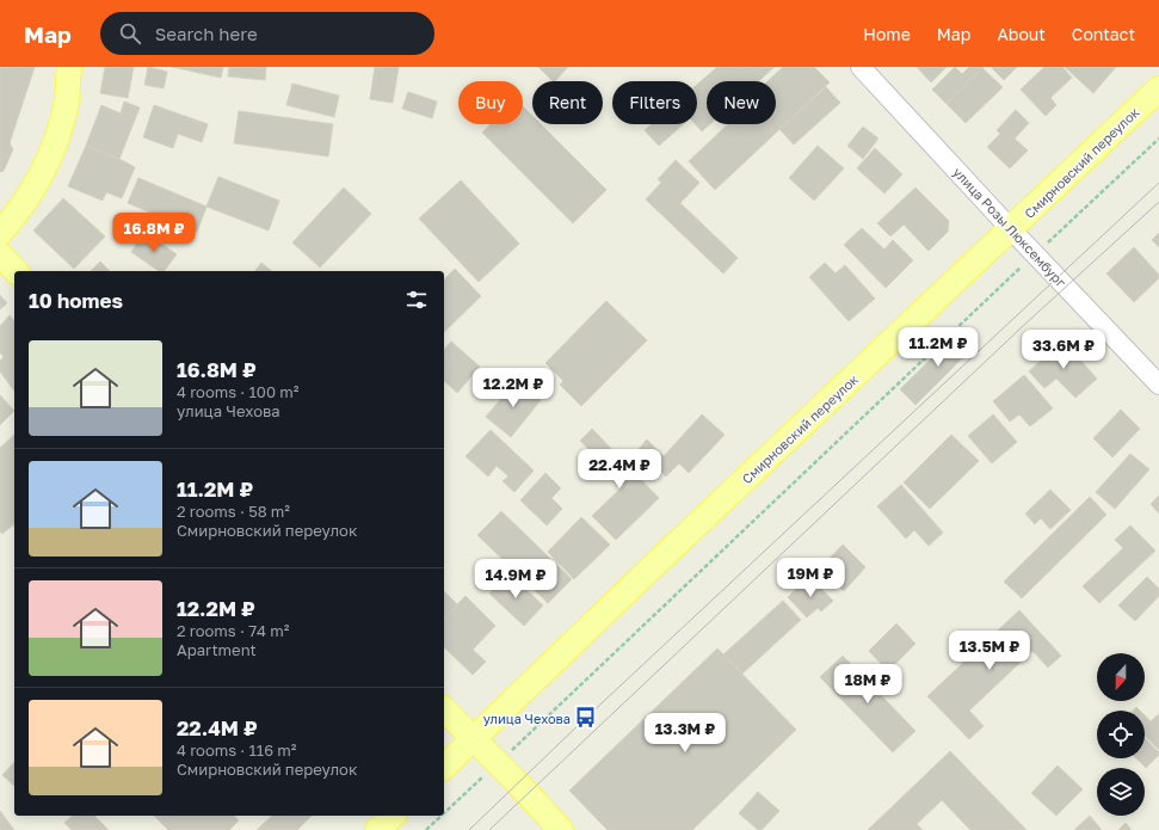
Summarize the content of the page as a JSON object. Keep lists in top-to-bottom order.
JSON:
{
  "streets": {
    "main road": ["Смирновский переулок"],
    "street": ["улица Розы Люксембург"]
  },
  "crossings": [
    ["Смирновский переулок", "улица Розы Люксембург"]
  ],
  "places": {
    "bus stop": ["улица Чехова"]
  },
  "north": "bottom",
  "page": {
    "header": "Map",
    "search": "Search here",
    "nav": [
      "Home",
      "Map",
      "About",
      "Contact"
    ],
    "chip": [
      "Buy",
      "Rent",
      "Filters",
      "New"
    ],
    "price": [
      "16.8M ₽",
      "11.2M ₽",
      "33.6M ₽",
      "12.2M ₽",
      "22.4M ₽",
      "19M ₽",
      "14.9M ₽",
      "13.5M ₽",
      "18M ₽",
      "13.3M ₽"
    ],
    "heading": "10 homes",
    "list": [
      {
        "name": "16.8M ₽",
        "note": "4 rooms · 100 m² · улица Чехова"
      },
      {
        "name": "11.2M ₽",
        "note": "2 rooms · 58 m² · Смирновский переулок"
      },
      {
        "name": "12.2M ₽",
        "note": "2 rooms · 74 m² · Apartment"
      },
      {
        "name": "22.4M ₽",
        "note": "4 rooms · 116 m² · Смирновский переулок"
      }
    ]
  }
}
